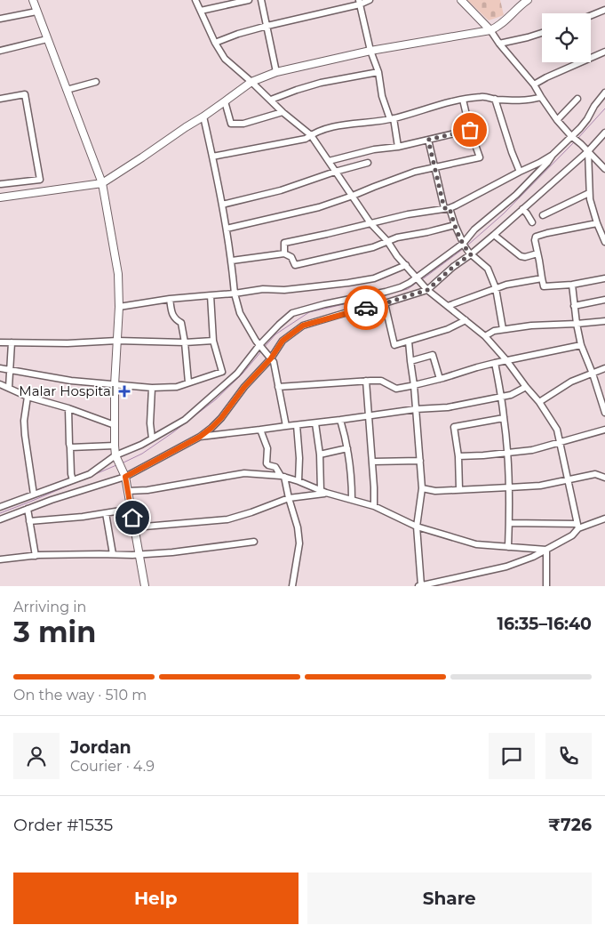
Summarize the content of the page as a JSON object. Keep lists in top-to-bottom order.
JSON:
{
  "places": {
    "health": ["Malar Hospital"]
  },
  "page": {
    "heading": ["3 min", "Arriving in", "16:35–16:40"],
    "panel": [
      "Jordan",
      "Courier · 4.9",
      "Order #1535",
      "₹726"
    ],
    "bar": "On the way · 510 m",
    "buttons": ["Help", "Share"]
  }
}
